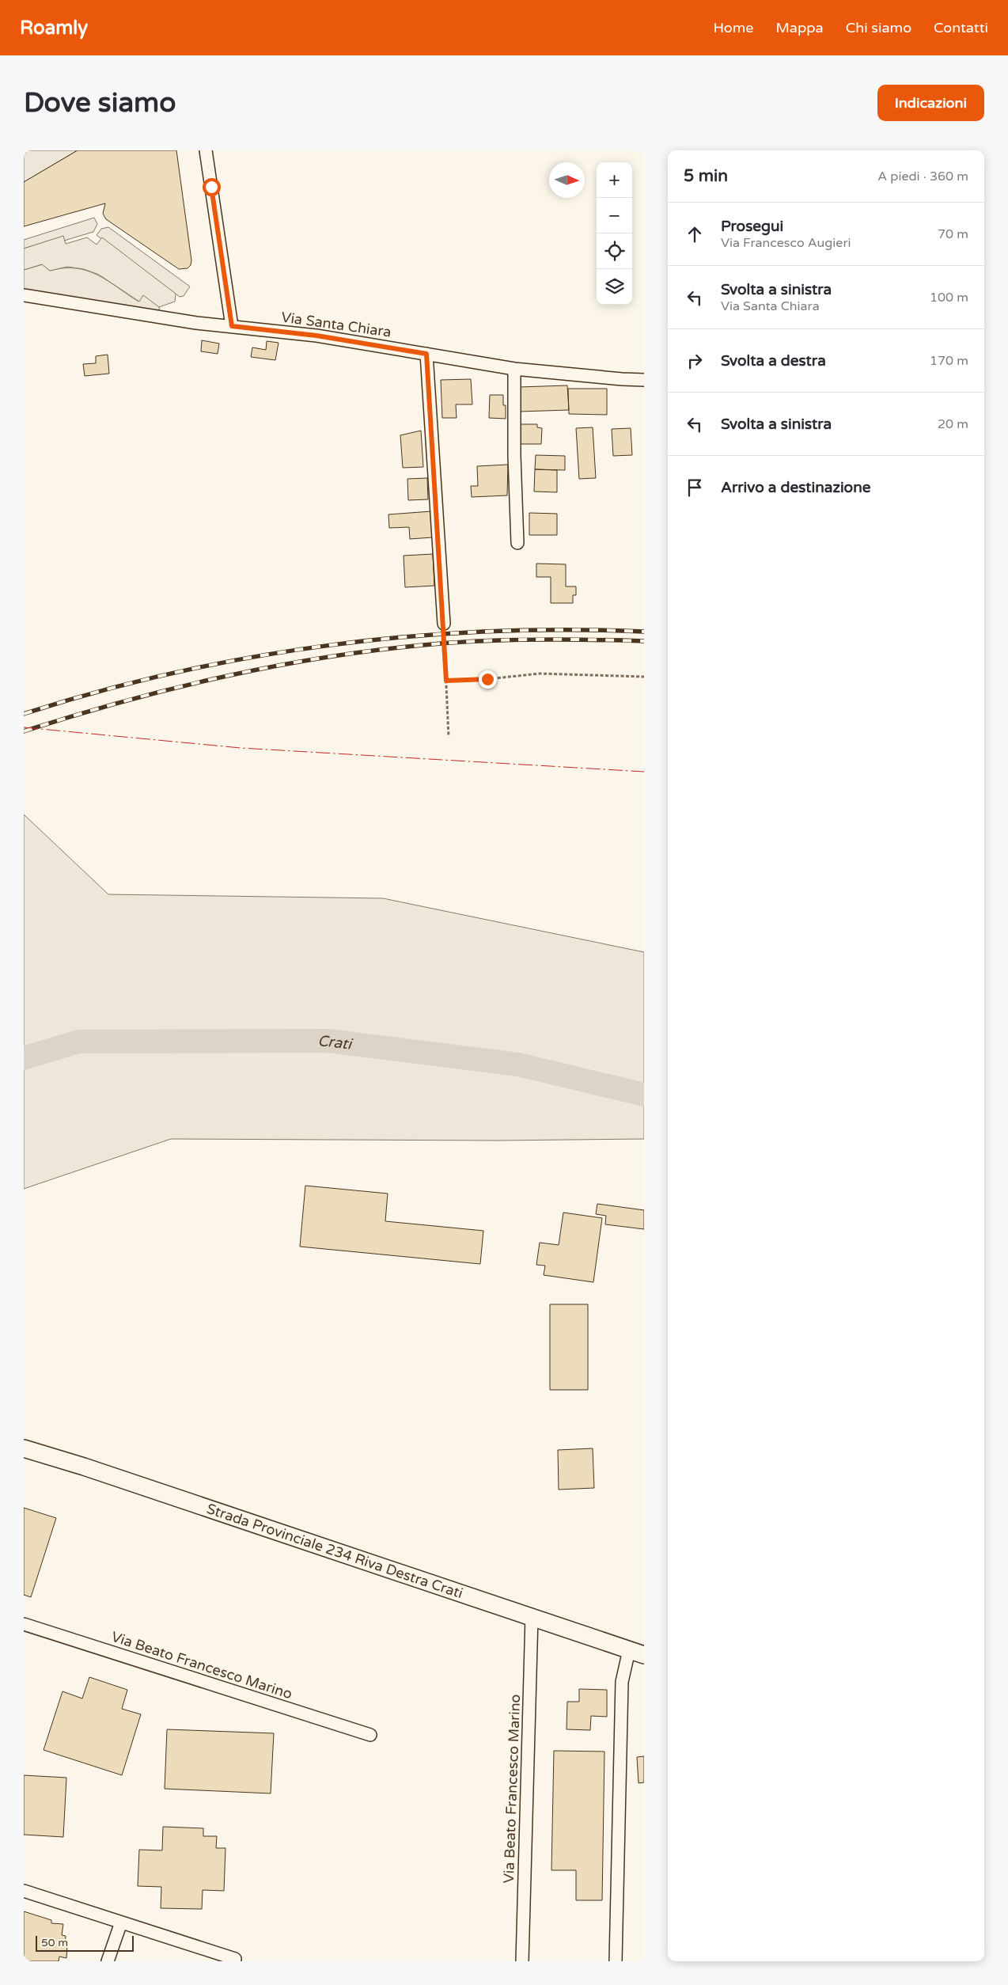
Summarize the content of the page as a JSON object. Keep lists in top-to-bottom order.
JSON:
{
  "streets": {
    "main road": ["Strada Provinciale 234 Riva Destra Crati"],
    "street": ["Via Santa Chiara", "Via Beato Francesco Marino"]
  },
  "crossings": [
    ["Strada Provinciale 234 Riva Destra Crati", "Via Beato Francesco Marino"]
  ],
  "water": ["Crati"],
  "scale_bar": "50 m",
  "north": "right",
  "page": {
    "header": "Roamly",
    "nav": [
      "Home",
      "Mappa",
      "Chi siamo",
      "Contatti"
    ],
    "buttons": "Indicazioni",
    "title": "Dove siamo",
    "heading": ["5 min", "A piedi · 360 m"],
    "map_buttons": ["+", "−"],
    "list": [
      ["Prosegui", "Via Francesco Augieri", "70 m"],
      ["Svolta a sinistra", "Via Santa Chiara", "100 m"],
      ["Svolta a destra", "170 m"],
      ["Svolta a sinistra", "20 m"],
      "Arrivo a destinazione"
    ],
    "scale": "50 m"
  }
}
